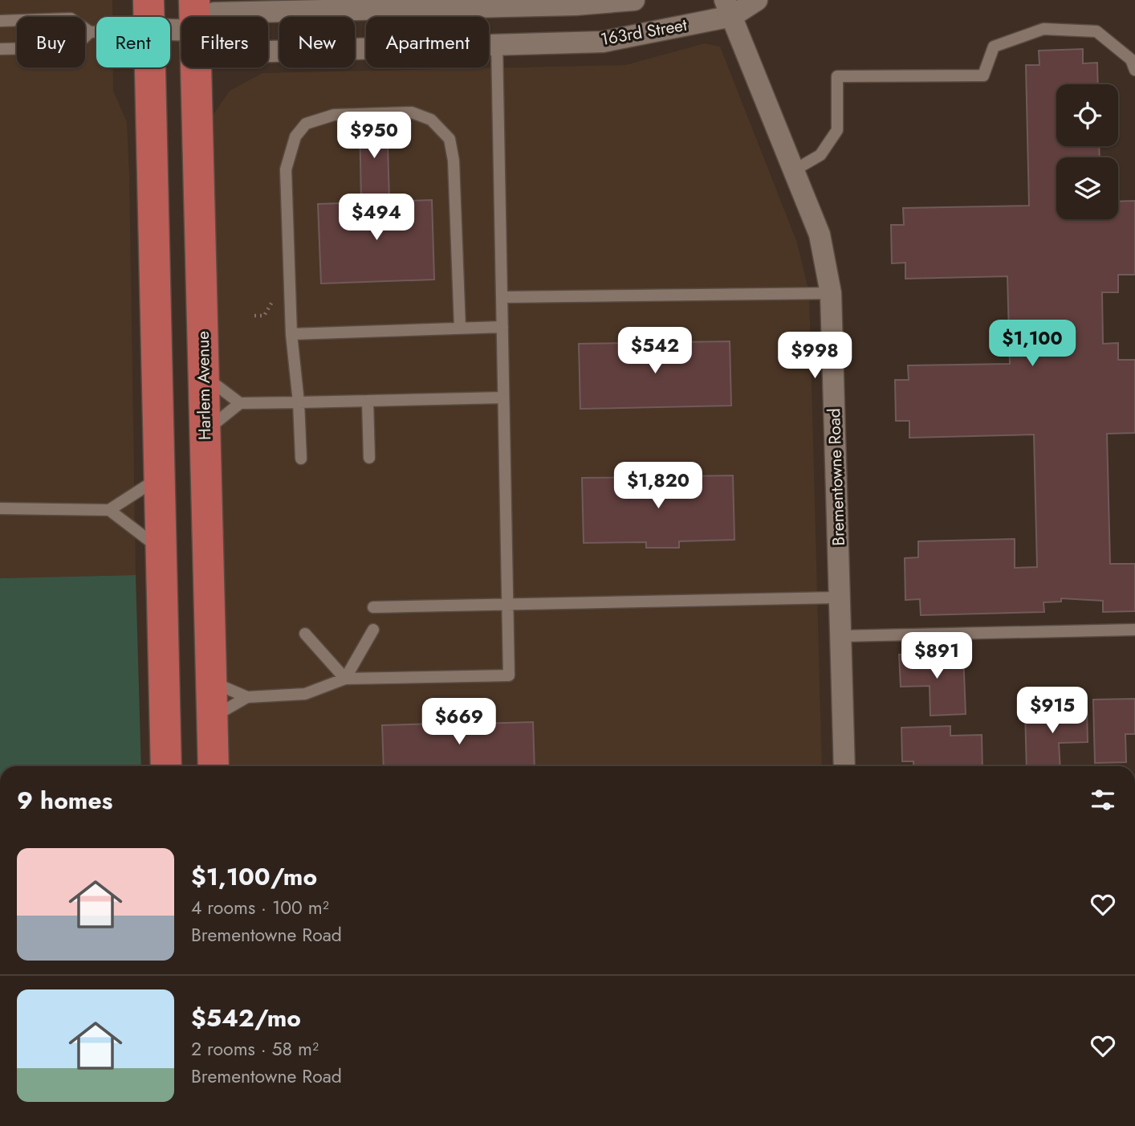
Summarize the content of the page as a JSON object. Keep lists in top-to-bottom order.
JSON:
{
  "streets": {
    "main road": ["Harlem Avenue"],
    "street": ["163rd Street", "Brementowne Road"]
  },
  "crossings": [
    ["163rd Street", "Brementowne Road"]
  ],
  "page": {
    "chip": [
      "Buy",
      "Rent",
      "Filters",
      "New",
      "Apartment"
    ],
    "price": [
      "$950",
      "$494",
      "$1,100",
      "$542",
      "$998",
      "$1,820",
      "$891",
      "$915",
      "$669"
    ],
    "heading": "9 homes",
    "list": [
      {
        "name": "$1,100/mo",
        "note": "4 rooms · 100 m² · Brementowne Road"
      },
      {
        "name": "$542/mo",
        "note": "2 rooms · 58 m² · Brementowne Road"
      }
    ]
  }
}
